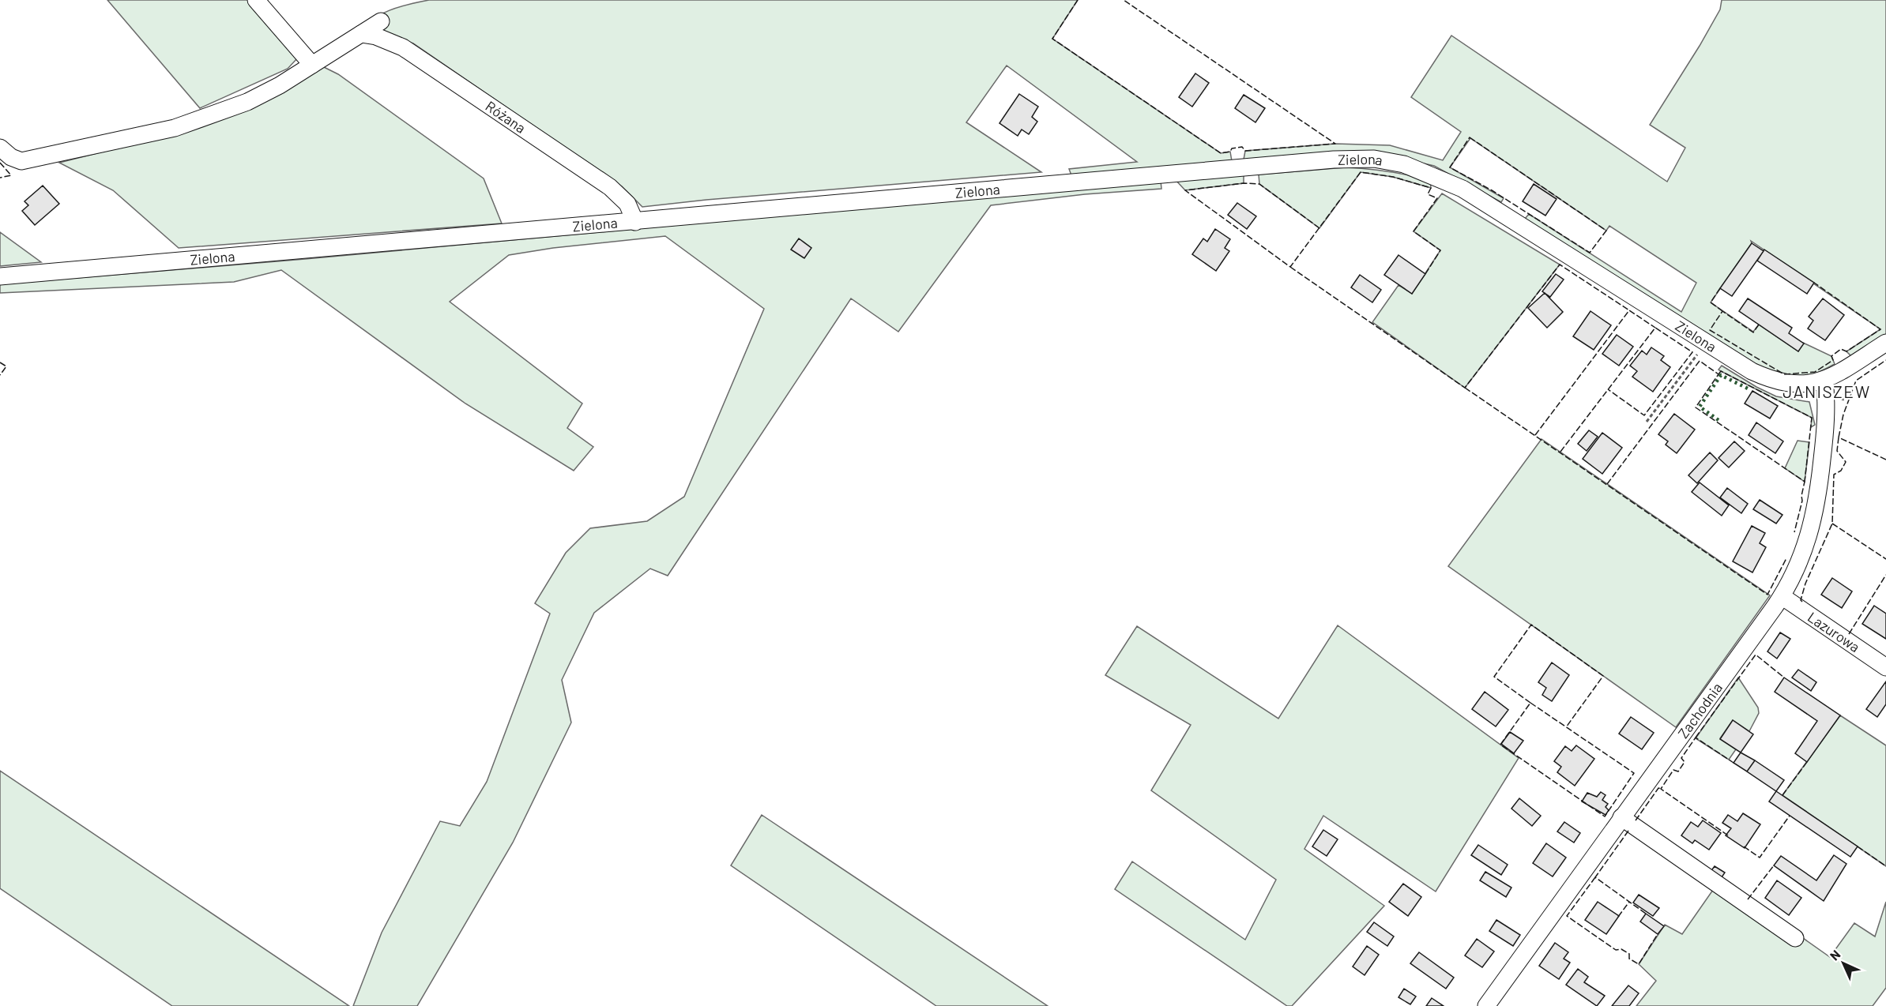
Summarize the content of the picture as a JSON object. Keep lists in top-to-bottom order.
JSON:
{
  "streets": {
    "street": [
      "Różana",
      "Zielona",
      "Lazurowa",
      "Zachodnia"
    ]
  },
  "crossings": [
    ["Różana", "Zielona"],
    ["Zielona", "Zachodnia"],
    ["Lazurowa", "Zachodnia"]
  ],
  "districts": ["JANISZEW"],
  "north": "top left"
}
